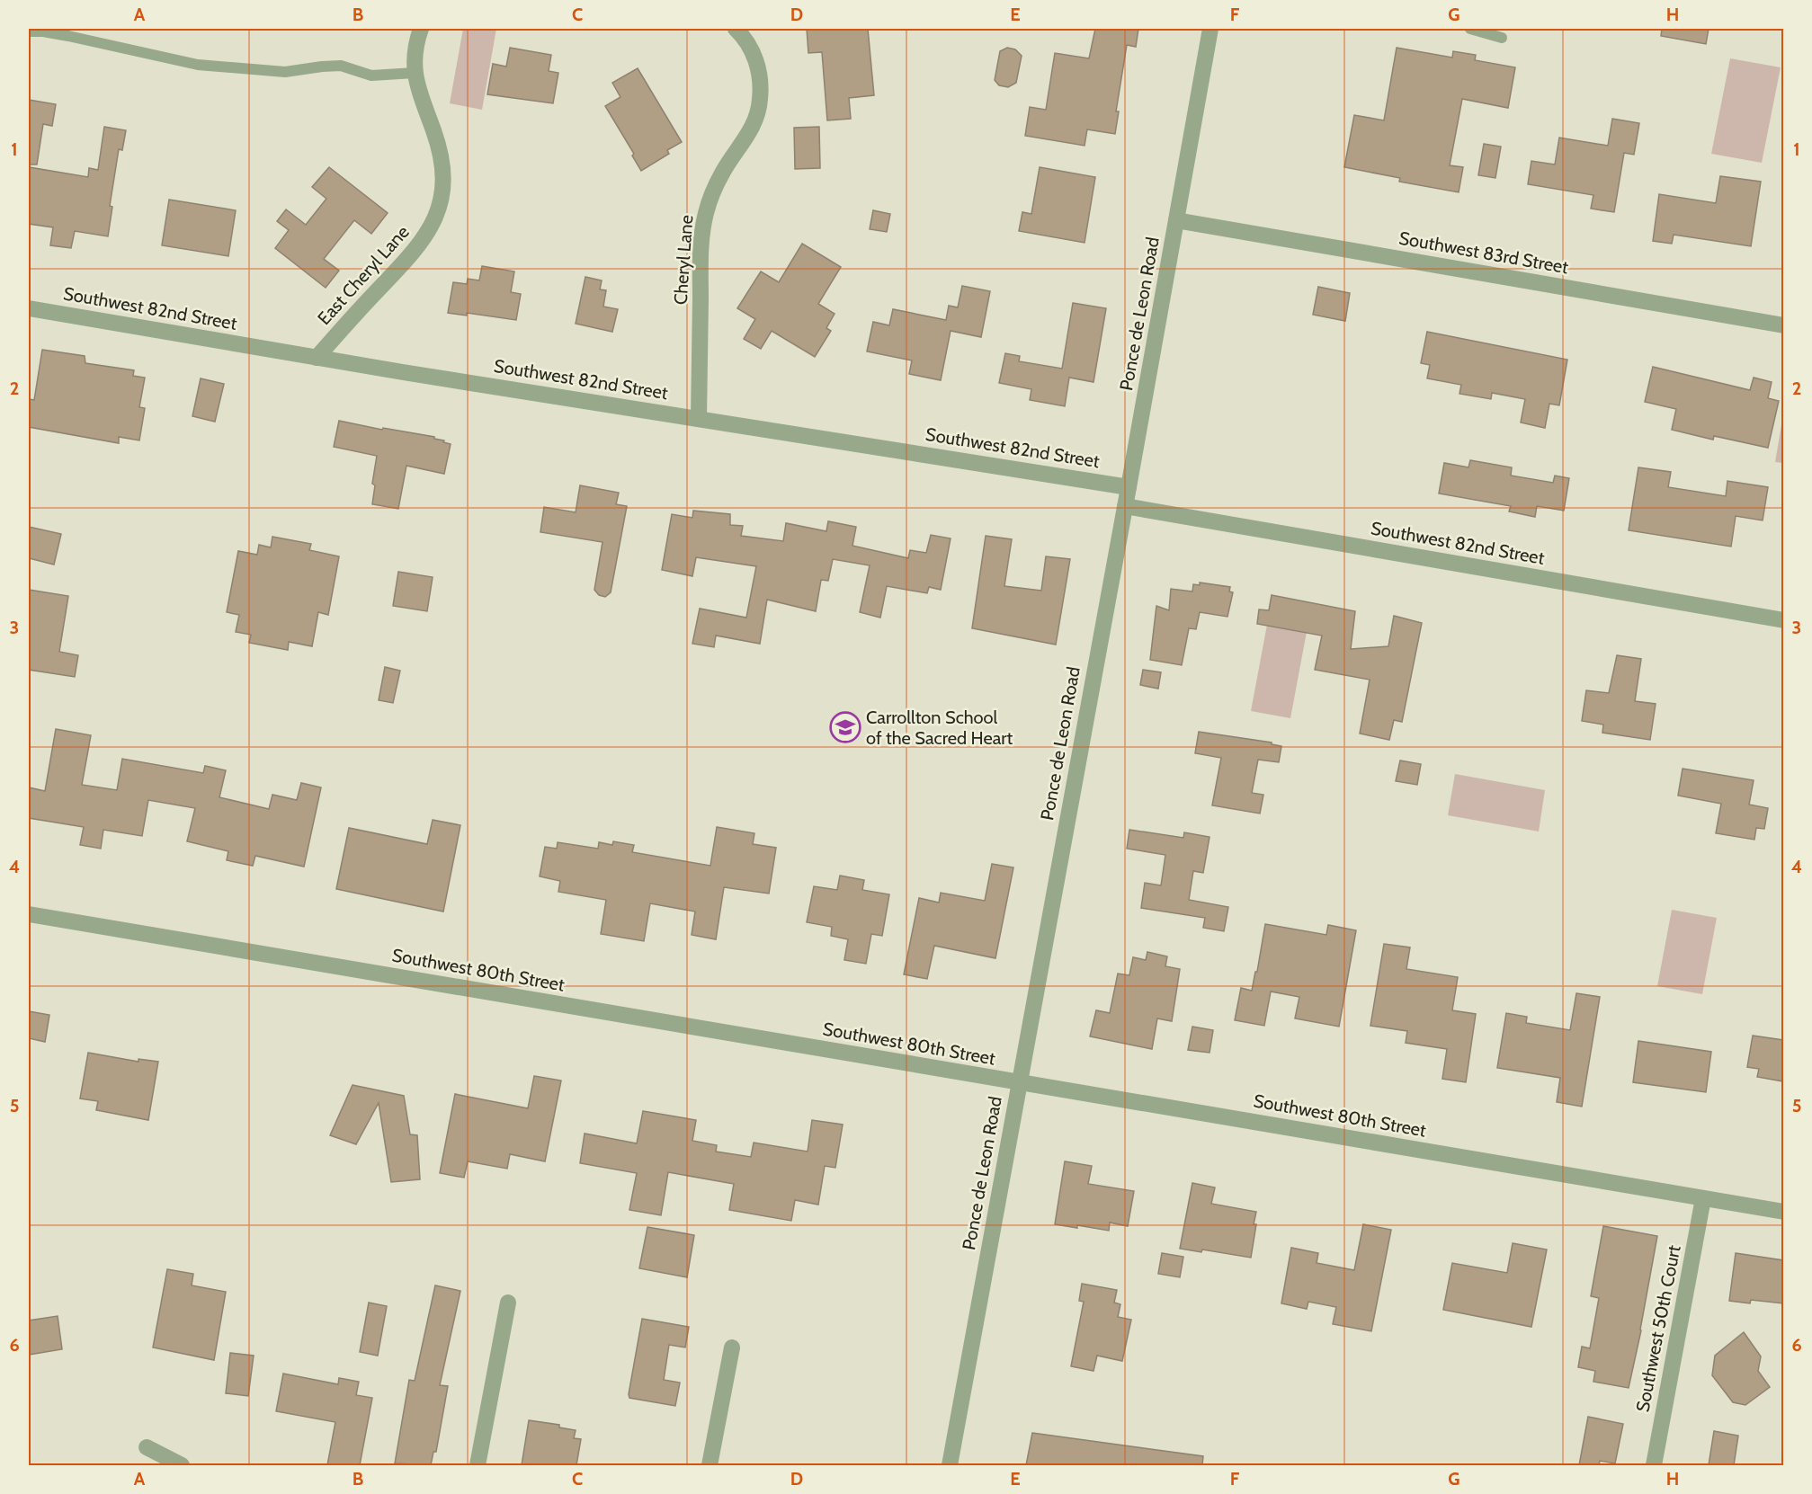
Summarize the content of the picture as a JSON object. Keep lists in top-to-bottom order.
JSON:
{
  "streets": {
    "street": [
      "Southwest 83rd Street",
      "Cheryl Lane",
      "East Cheryl Lane",
      "Southwest 82nd Street",
      "Ponce de Leon Road",
      "Southwest 80th Street",
      "Southwest 50th Court"
    ]
  },
  "crossings": [
    ["Southwest 83rd Street", "Ponce de Leon Road"],
    ["Cheryl Lane", "Southwest 82nd Street"],
    ["East Cheryl Lane", "Southwest 82nd Street"],
    ["Southwest 82nd Street", "Ponce de Leon Road"],
    ["Ponce de Leon Road", "Southwest 80th Street"],
    ["Southwest 80th Street", "Southwest 50th Court"]
  ],
  "places": {
    "school or university": ["Carrollton School of the Sacred Heart"]
  },
  "grid": {
    "columns": [
      "A",
      "B",
      "C",
      "D",
      "E",
      "F",
      "G",
      "H"
    ],
    "rows": [
      "1",
      "2",
      "3",
      "4",
      "5",
      "6"
    ]
  }
}
